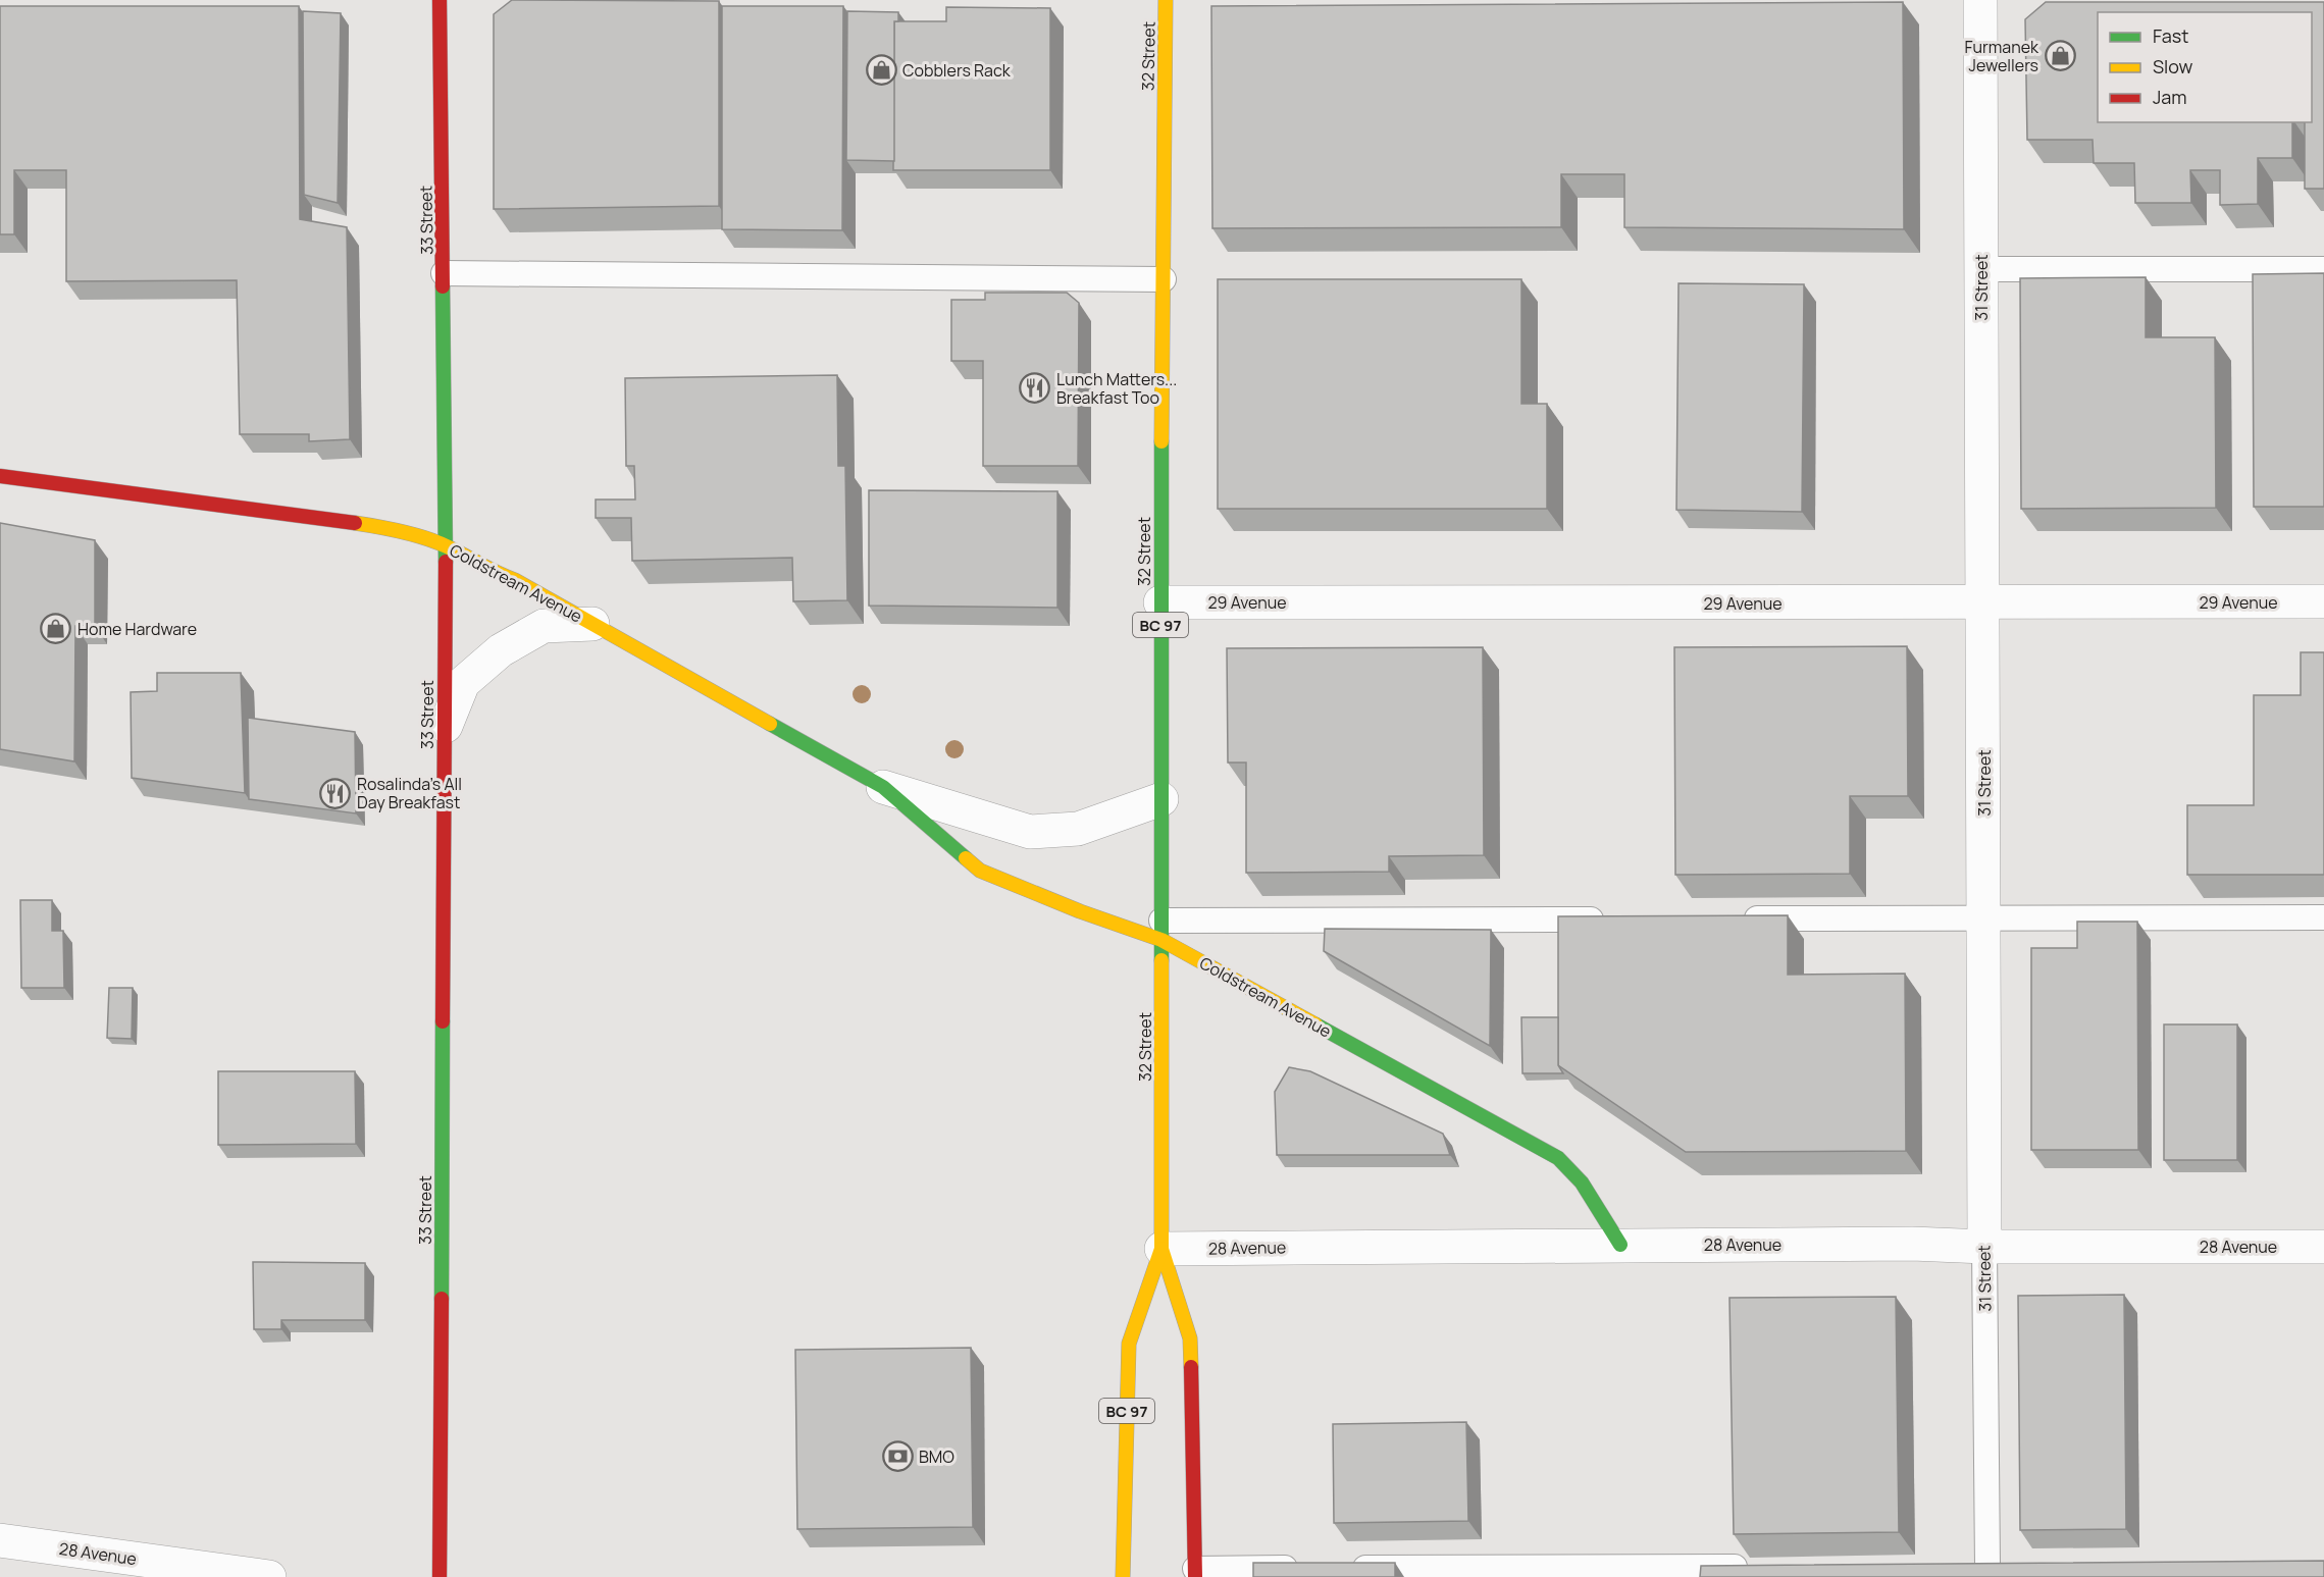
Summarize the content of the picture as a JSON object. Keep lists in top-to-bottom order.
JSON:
{
  "streets": {
    "main road": [
      "32 Street",
      "33 Street",
      "Coldstream Avenue",
      "BC 97"
    ],
    "street": ["31 Street", "29 Avenue", "28 Avenue"]
  },
  "crossings": [
    ["32 Street", "Coldstream Avenue"],
    ["32 Street", "29 Avenue"],
    ["32 Street", "28 Avenue"],
    ["33 Street", "Coldstream Avenue"],
    ["31 Street", "29 Avenue"],
    ["31 Street", "28 Avenue"],
    ["Coldstream Avenue", "28 Avenue"]
  ],
  "places": {
    "shop": ["Furmanek Jewellers", "Cobblers Rack", "Home Hardware"],
    "restaurant": ["Lunch Matters... Breakfast Too", "Rosalinda's All Day Breakfast"],
    "bank": ["BMO"]
  },
  "legend": ["Fast", "Slow", "Jam"]
}
